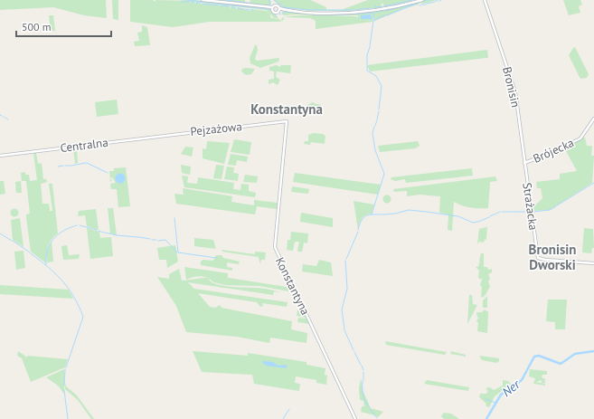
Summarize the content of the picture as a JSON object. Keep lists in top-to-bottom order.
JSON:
{
  "streets": {
    "street": [
      "Bronisin",
      "Pejzażowa",
      "Centralna",
      "Brójecka",
      "Strażacka",
      "Konstantyna"
    ]
  },
  "crossings": [
    ["Bronisin", "Brójecka"],
    ["Bronisin", "Strażacka"],
    ["Pejzażowa", "Centralna"],
    ["Pejzażowa", "Konstantyna"]
  ],
  "districts": ["Konstantyna", "Bronisin Dworski"],
  "water": ["Ner"],
  "scale_bar": "500 m"
}
